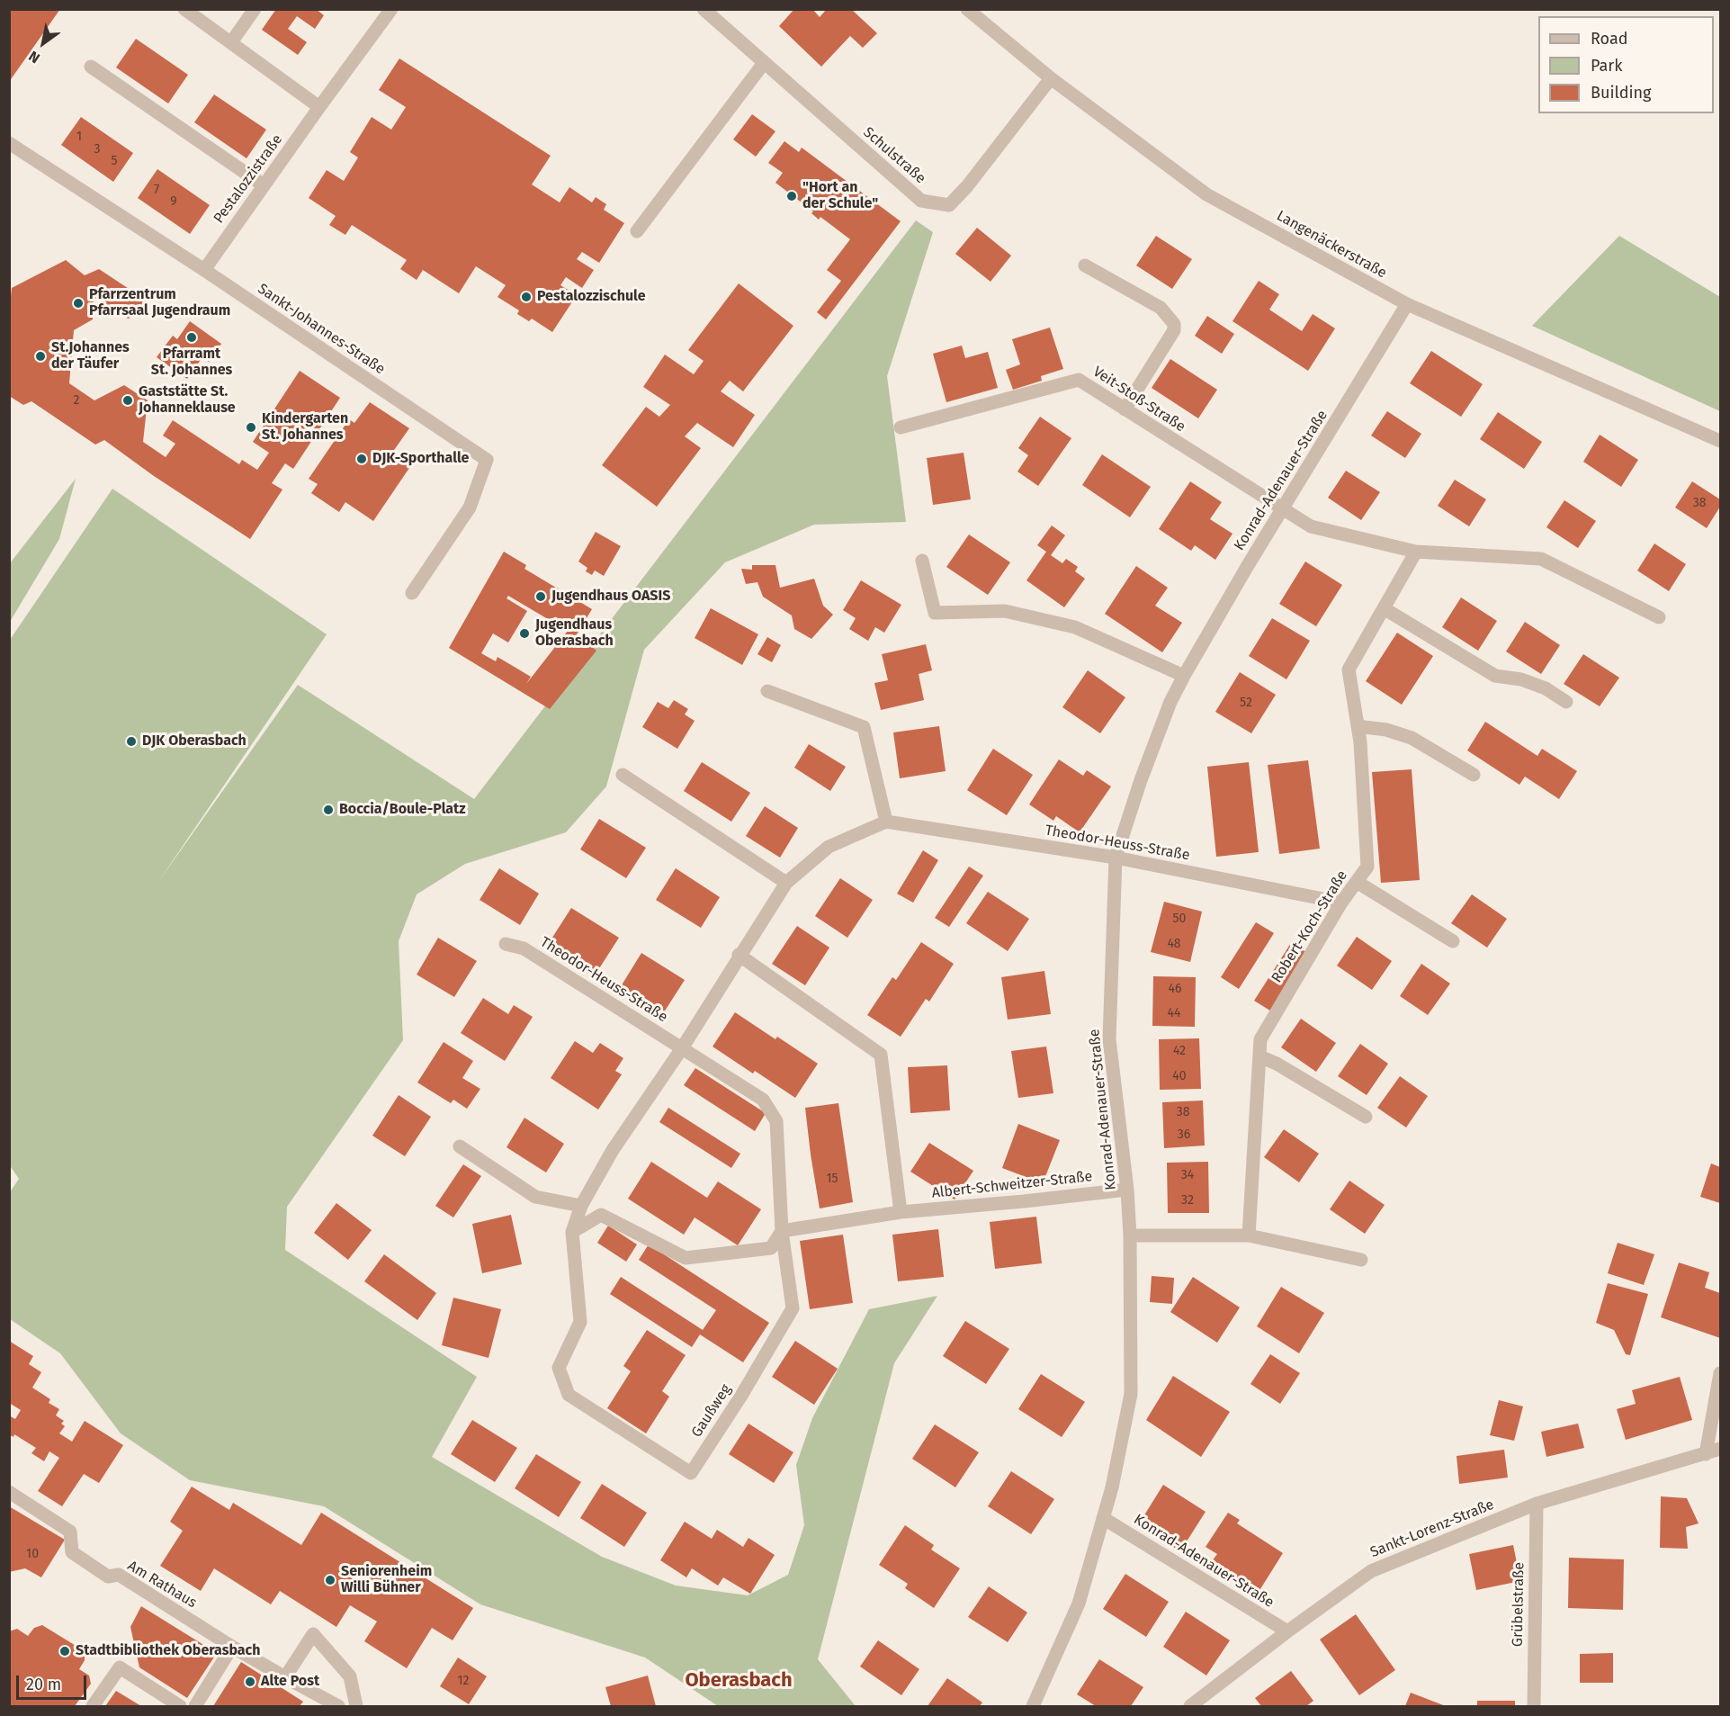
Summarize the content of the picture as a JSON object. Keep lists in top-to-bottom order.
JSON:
{
  "streets": {
    "street": [
      "Schulstraße",
      "Pestalozzistraße",
      "Langenäckerstraße",
      "Sankt-Johannes-Straße",
      "Veit-Stoß-Straße",
      "Konrad-Adenauer-Straße",
      "Theodor-Heuss-Straße",
      "Robert-Koch-Straße",
      "Albert-Schweitzer-Straße",
      "Gaußweg",
      "Sankt-Lorenz-Straße",
      "Am Rathaus",
      "Grübelstraße"
    ]
  },
  "crossings": [
    ["Schulstraße", "Langenäckerstraße"],
    ["Pestalozzistraße", "Sankt-Johannes-Straße"],
    ["Langenäckerstraße", "Konrad-Adenauer-Straße"],
    ["Veit-Stoß-Straße", "Konrad-Adenauer-Straße"],
    ["Veit-Stoß-Straße", "Robert-Koch-Straße"],
    ["Konrad-Adenauer-Straße", "Theodor-Heuss-Straße"],
    ["Konrad-Adenauer-Straße", "Albert-Schweitzer-Straße"],
    ["Konrad-Adenauer-Straße", "Sankt-Lorenz-Straße"],
    ["Theodor-Heuss-Straße", "Robert-Koch-Straße"],
    ["Albert-Schweitzer-Straße", "Gaußweg"],
    ["Sankt-Lorenz-Straße", "Grübelstraße"]
  ],
  "districts": ["Oberasbach"],
  "places": [
    "\"Hort an der Schule\"",
    "Pestalozzischule",
    "Pfarrzentrum Pfarrsaal Jugendraum",
    "Pfarramt St. Johannes",
    "St.Johannes der Täufer",
    "Gaststätte St. Johanneklause",
    "Kindergarten St. Johannes",
    "DJK-Sporthalle",
    "Jugendhaus OASIS",
    "Jugendhaus Oberasbach",
    "DJK Oberasbach",
    "Boccia/Boule-Platz",
    "Seniorenheim Willi Bühner",
    "Stadtbibliothek Oberasbach",
    "Alte Post"
  ],
  "house_numbers": [
    "1",
    "3",
    "5",
    "7",
    "9",
    "2",
    "38",
    "52",
    "50",
    "48",
    "46",
    "44",
    "42",
    "40",
    "38",
    "36",
    "34",
    "15",
    "32",
    "10",
    "12"
  ],
  "legend": ["Road", "Park", "Building"],
  "scale_bar": "20 m",
  "north": "bottom left"
}
